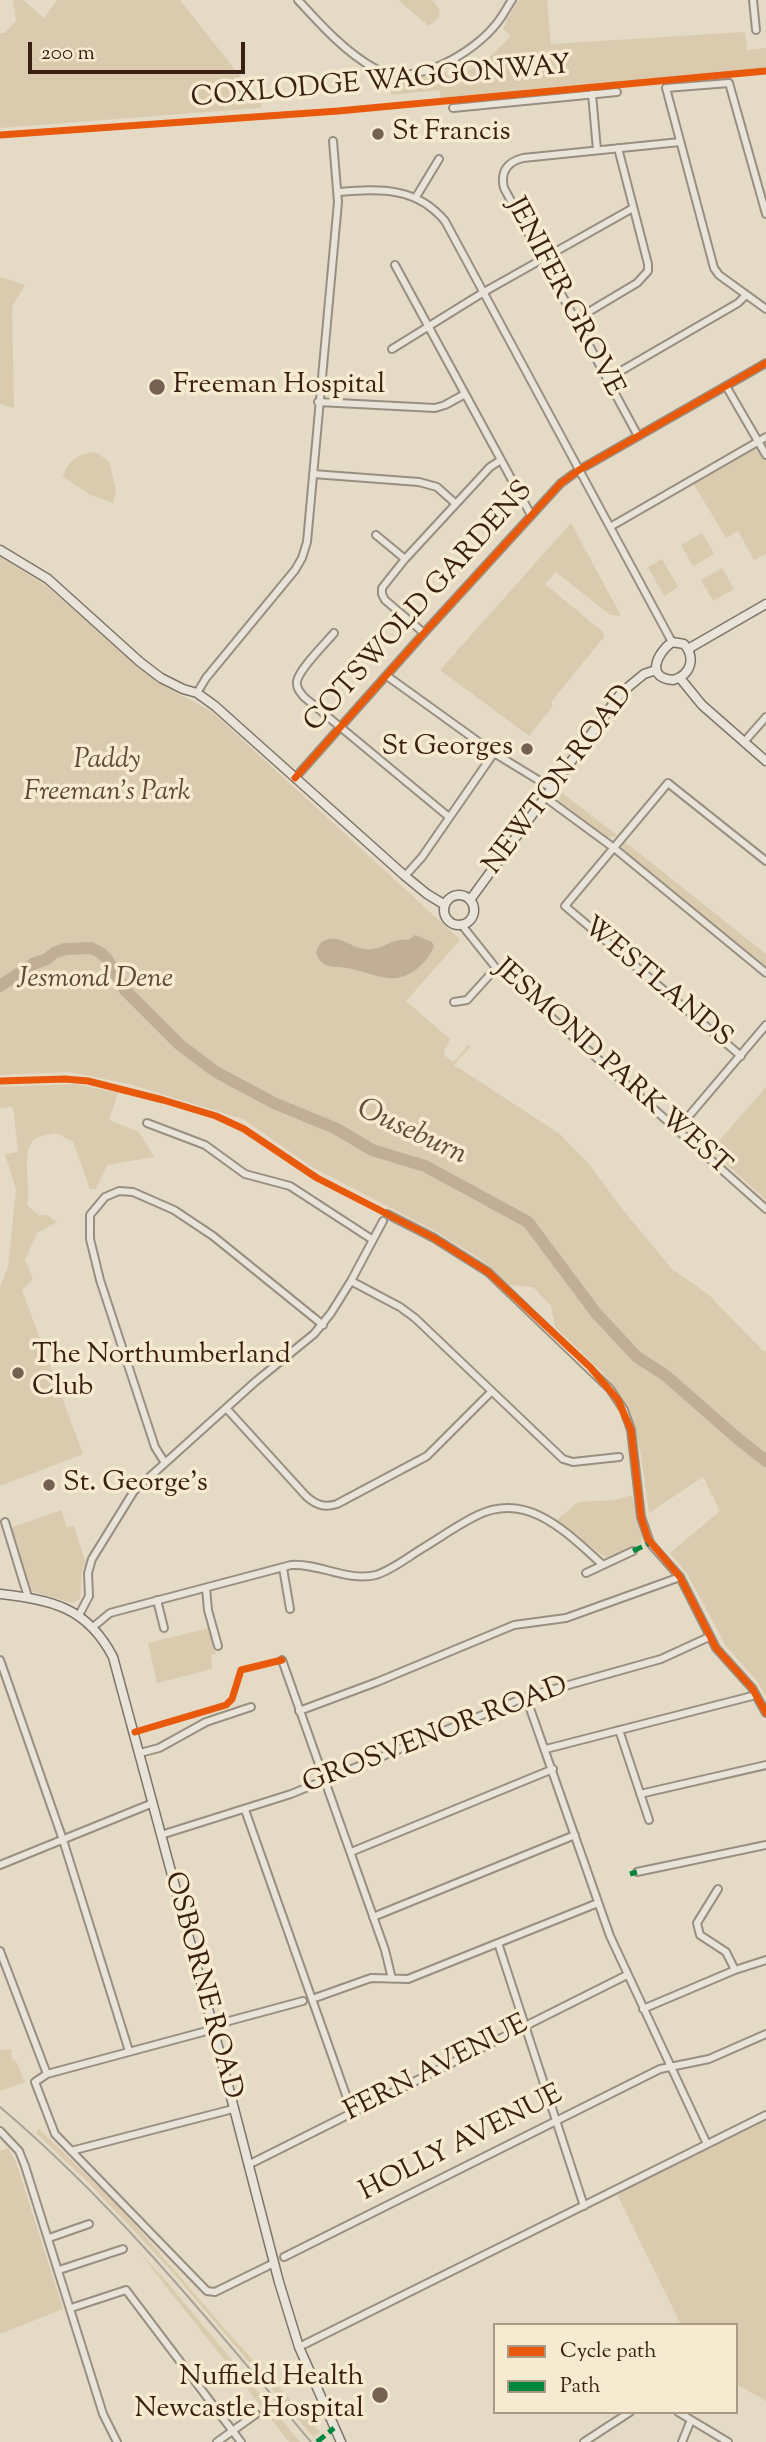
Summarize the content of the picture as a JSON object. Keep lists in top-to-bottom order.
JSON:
{
  "streets": {
    "street": [
      "JENIFER GROVE",
      "COTSWOLD GARDENS",
      "NEWTON ROAD",
      "WESTLANDS",
      "JESMOND PARK WEST",
      "GROSVENOR ROAD",
      "OSBORNE ROAD",
      "FERN AVENUE",
      "HOLLY AVENUE"
    ],
    "cycle path": ["COXLODGE WAGGONWAY"]
  },
  "crossings": [
    ["JENIFER GROVE", "COTSWOLD GARDENS"],
    ["NEWTON ROAD", "JESMOND PARK WEST"],
    ["GROSVENOR ROAD", "OSBORNE ROAD"],
    ["OSBORNE ROAD", "FERN AVENUE"]
  ],
  "water": ["Ouseburn"],
  "parks": ["Paddy Freeman's Park", "Jesmond Dene"],
  "places": [
    "St Francis",
    "Freeman Hospital",
    "St Georges",
    "The Northumberland Club",
    "St. George's",
    "Nuffield Health Newcastle Hospital"
  ],
  "legend": ["Cycle path", "Path"],
  "scale_bar": "200 m"
}
